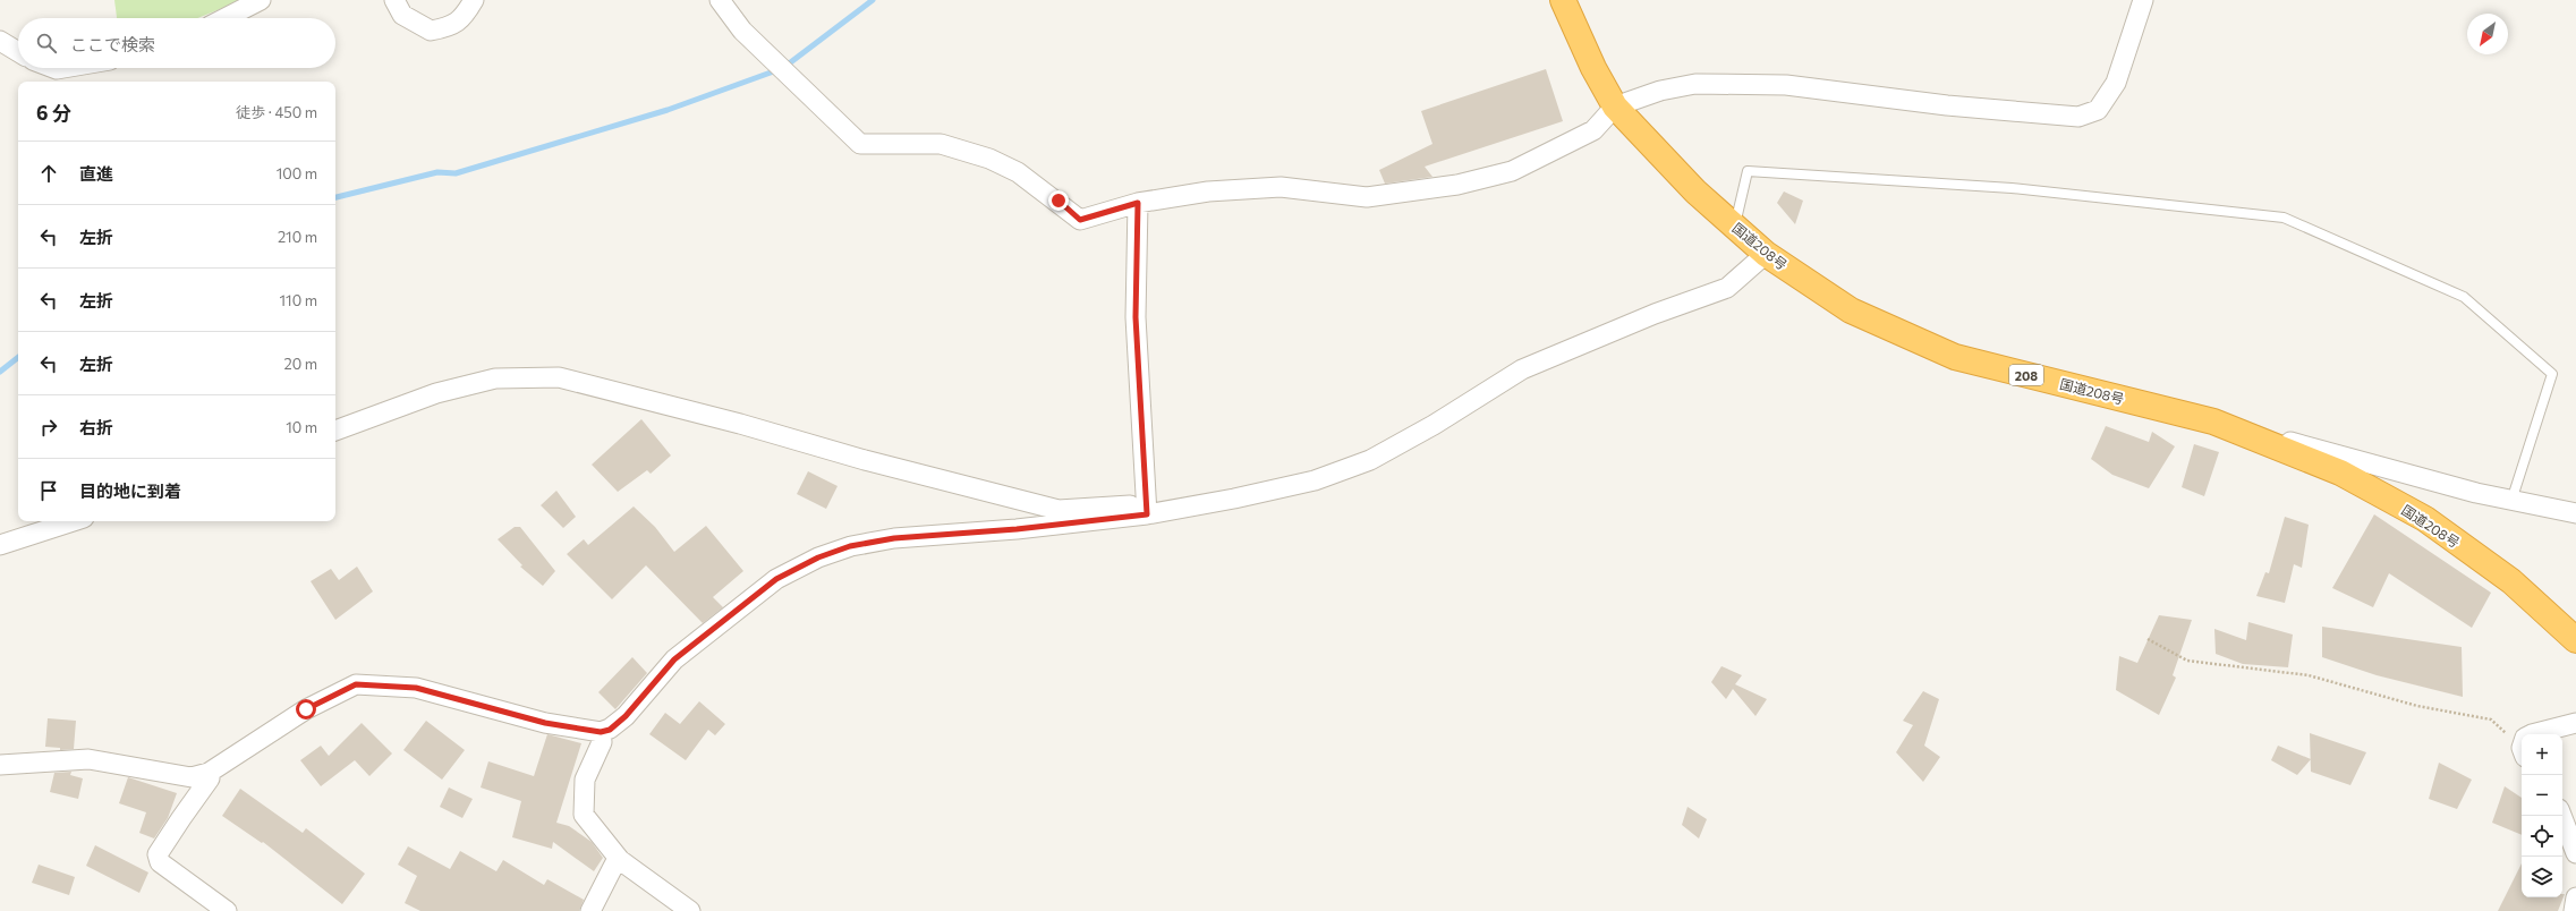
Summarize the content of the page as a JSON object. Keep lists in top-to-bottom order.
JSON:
{
  "streets": {
    "highway": ["国道208号", "208"]
  },
  "north": "bottom left",
  "page": {
    "search": "ここで検索",
    "heading": ["6 分", "徒歩 · 450 m"],
    "list": [
      ["直進", "100 m"],
      ["左折", "210 m"],
      ["左折", "110 m"],
      ["左折", "20 m"],
      ["右折", "10 m"],
      "目的地に到着"
    ],
    "map_buttons": ["+", "−"]
  }
}
